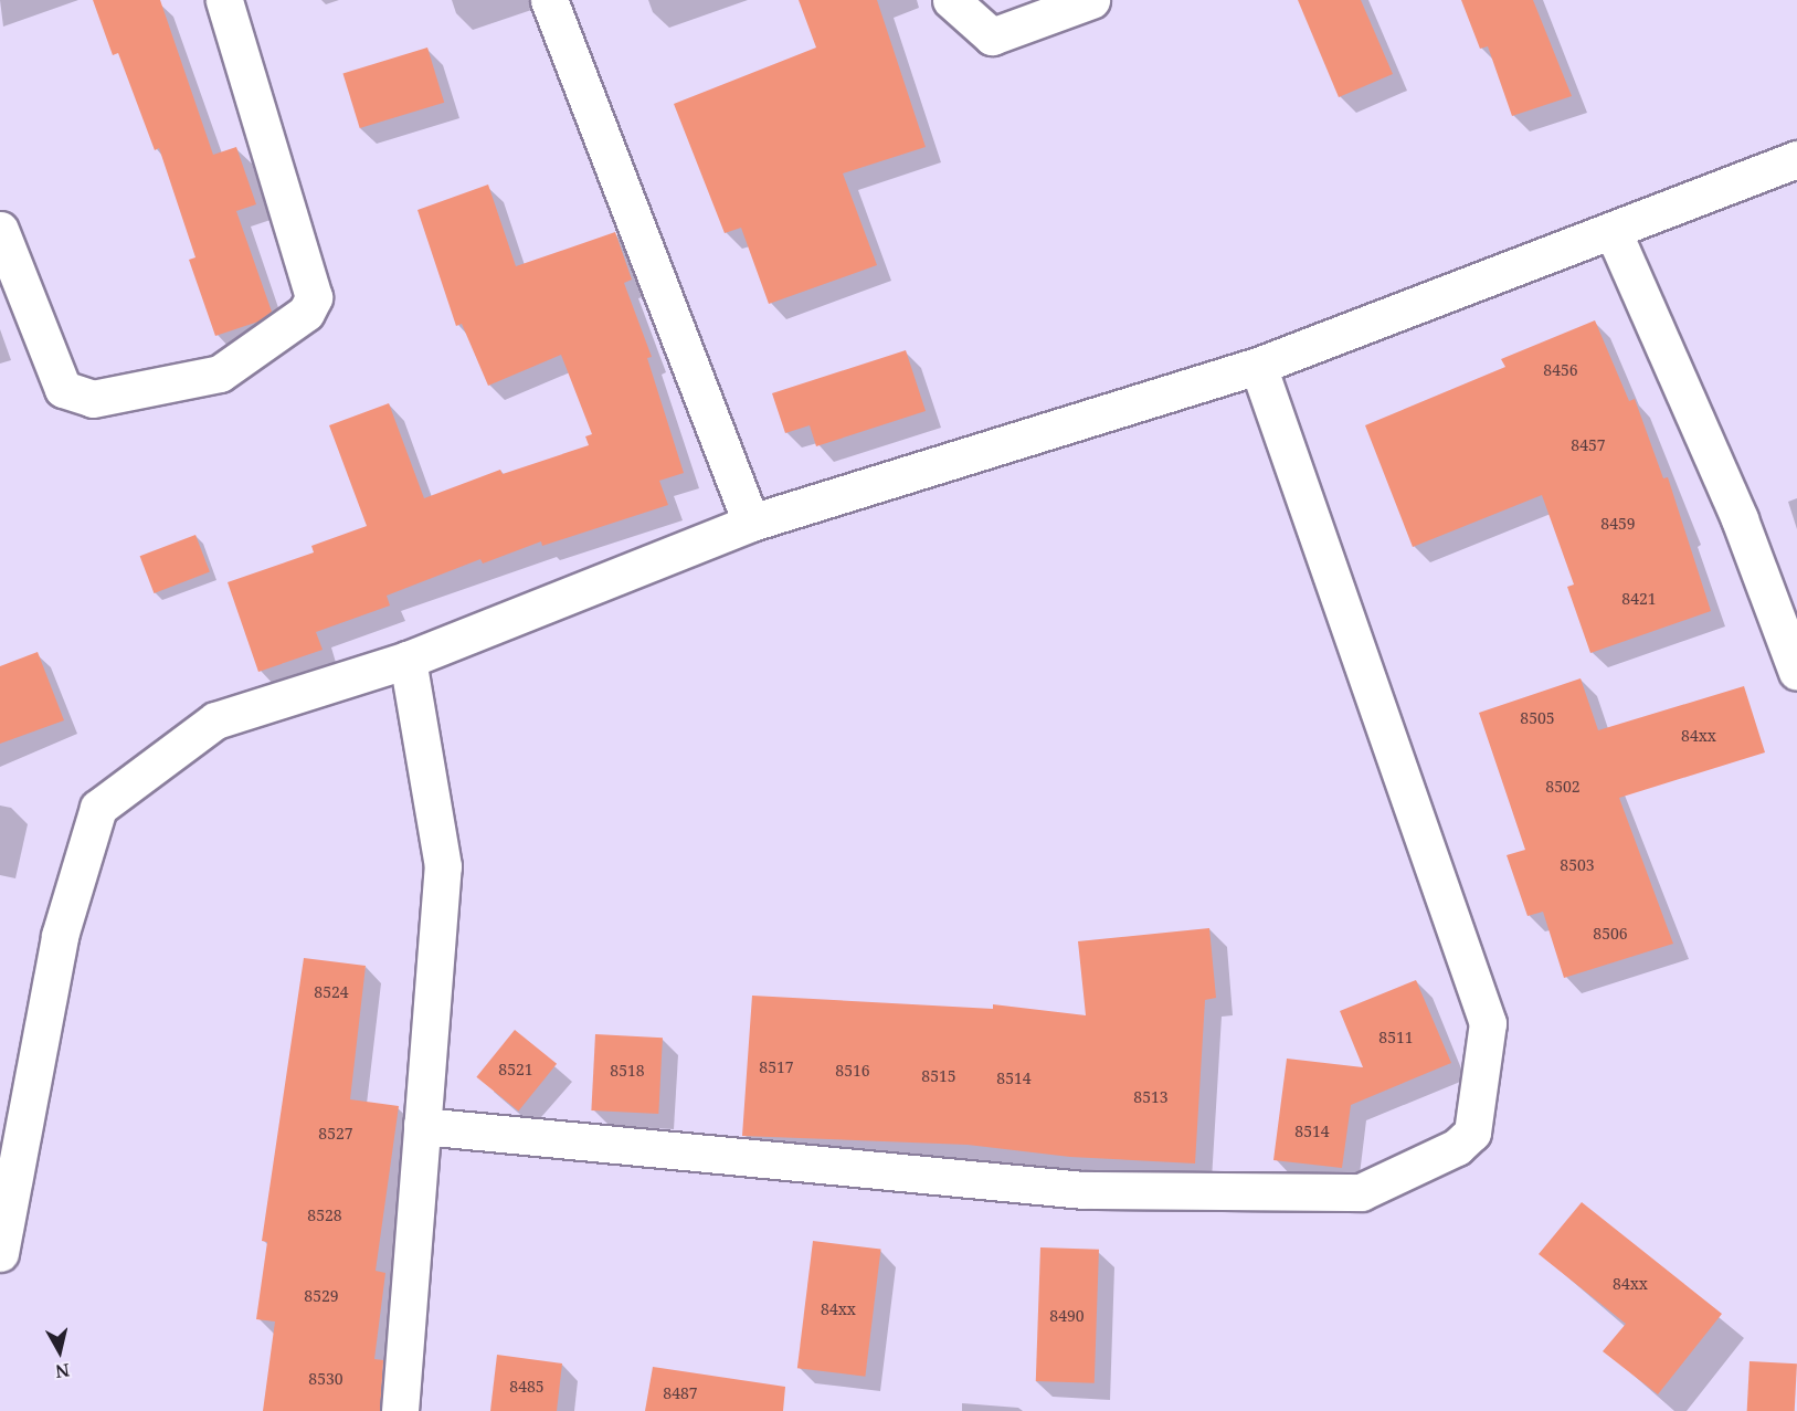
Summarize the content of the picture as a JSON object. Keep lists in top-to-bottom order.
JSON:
{
  "house_numbers": [
    "8456",
    "8457",
    "8459",
    "8421",
    "8505",
    "84xx",
    "8502",
    "8503",
    "8506",
    "8524",
    "8511",
    "8517",
    "8521",
    "8518",
    "8516",
    "8515",
    "8514",
    "8513",
    "8514",
    "8527",
    "8528",
    "84xx",
    "8529",
    "84xx",
    "8490",
    "8530",
    "8485",
    "8487"
  ],
  "north": "bottom"
}
